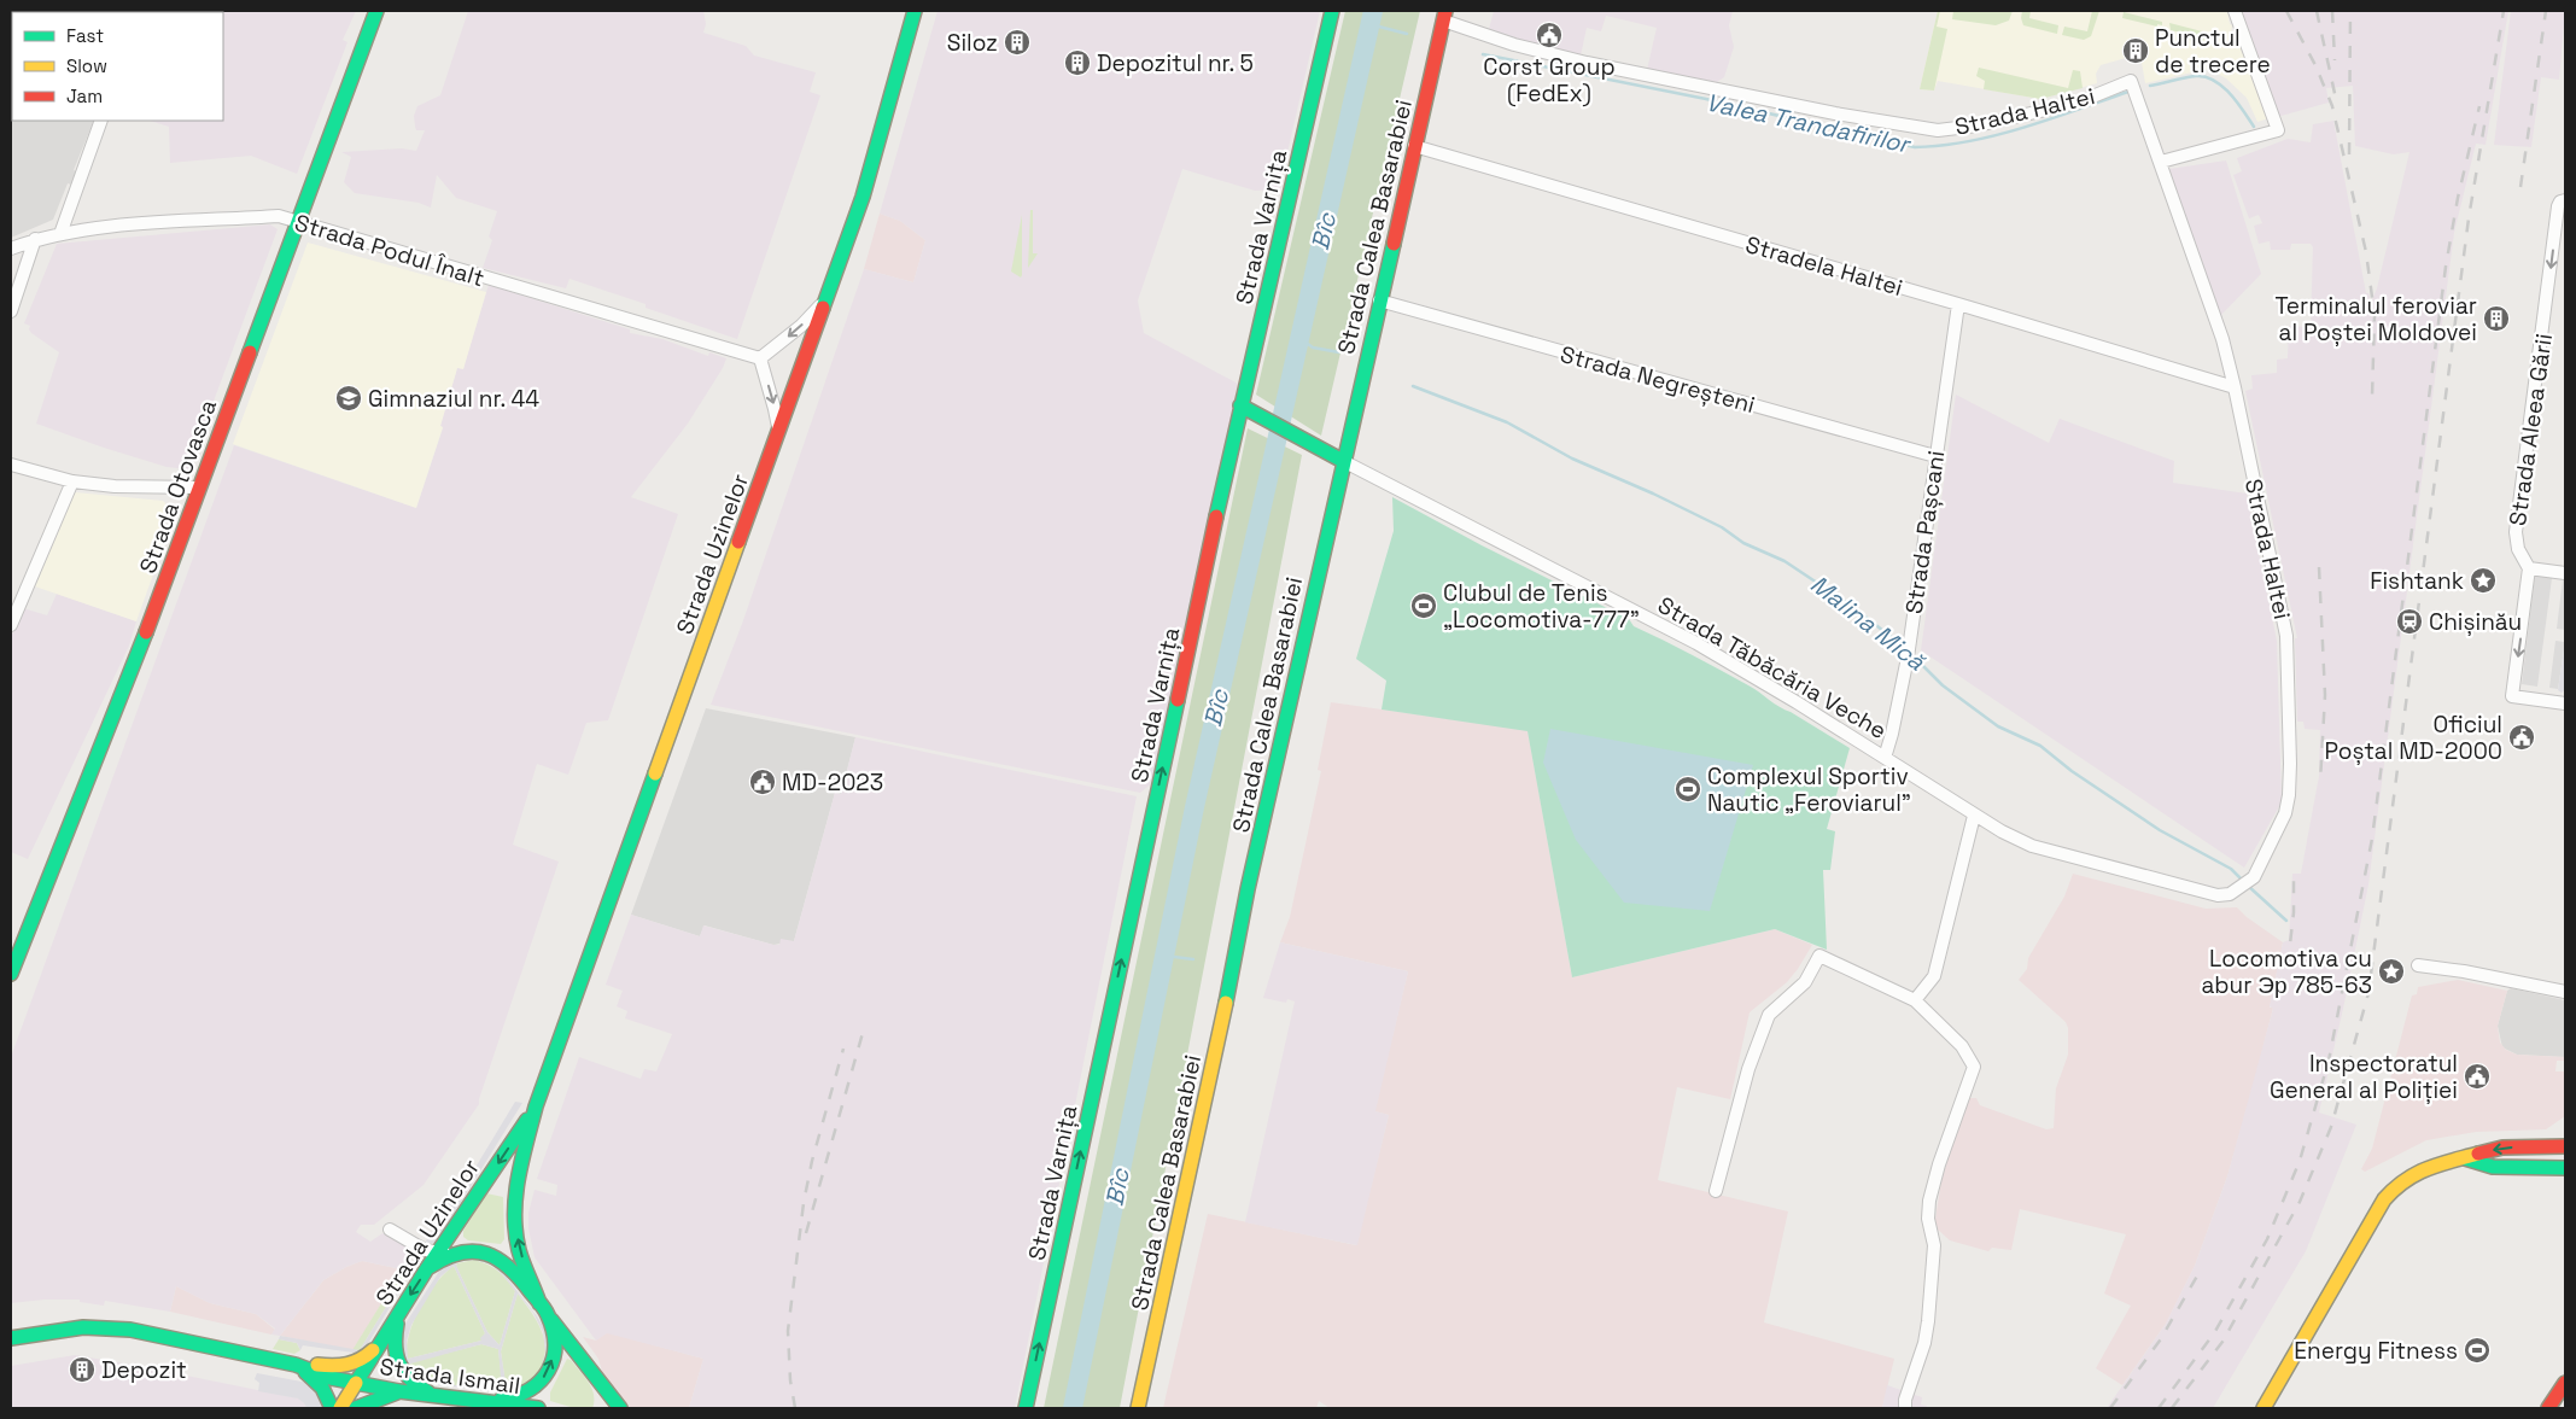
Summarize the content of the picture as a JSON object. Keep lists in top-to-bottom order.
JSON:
{
  "streets": {
    "main road": [
      "Strada Varnița",
      "Strada Calea Basarabiei",
      "Strada Otovasca",
      "Strada Uzinelor",
      "Strada Tăbăcăria Veche",
      "Strada Ismail"
    ],
    "street": [
      "Strada Haltei",
      "Strada Podul Înalt",
      "Stradela Haltei",
      "Strada Negreșteni",
      "Strada Aleea Gării",
      "Strada Pașcani"
    ]
  },
  "crossings": [
    ["Strada Haltei", "Strada Calea Basarabiei"],
    ["Strada Haltei", "Stradela Haltei"],
    ["Strada Haltei", "Strada Tăbăcăria Veche"],
    ["Strada Varnița", "Strada Tăbăcăria Veche"],
    ["Strada Calea Basarabiei", "Stradela Haltei"],
    ["Strada Calea Basarabiei", "Strada Negreșteni"],
    ["Strada Calea Basarabiei", "Strada Tăbăcăria Veche"],
    ["Strada Podul Înalt", "Strada Otovasca"],
    ["Stradela Haltei", "Strada Pașcani"],
    ["Strada Negreșteni", "Strada Pașcani"],
    ["Strada Pașcani", "Strada Tăbăcăria Veche"],
    ["Strada Uzinelor", "Strada Ismail"]
  ],
  "one_way": ["Strada Varnița", "Strada Aleea Gării"],
  "water": ["Valea Trandafirilor", "Bîc", "Malina Mică"],
  "places": {
    "public building": [
      "Corst Group (FedEx)",
      "Oficiul Poștal MD-2000",
      "MD-2023",
      "Inspectoratul General al Poliției"
    ],
    "building": [
      "Siloz",
      "Punctul de trecere",
      "Depozitul nr. 5",
      "Terminalul feroviar al Poștei Moldovei",
      "Depozit"
    ],
    "school or university": ["Gimnaziul nr. 44"],
    "place": ["Fishtank", "Locomotiva cu abur Эр 785-63"],
    "sports": ["Clubul de Tenis „Locomotiva-777”", "Complexul Sportiv Nautic „Feroviarul”", "Energy Fitness"],
    "station": ["Chișinău"]
  },
  "legend": ["Fast", "Slow", "Jam"]
}
